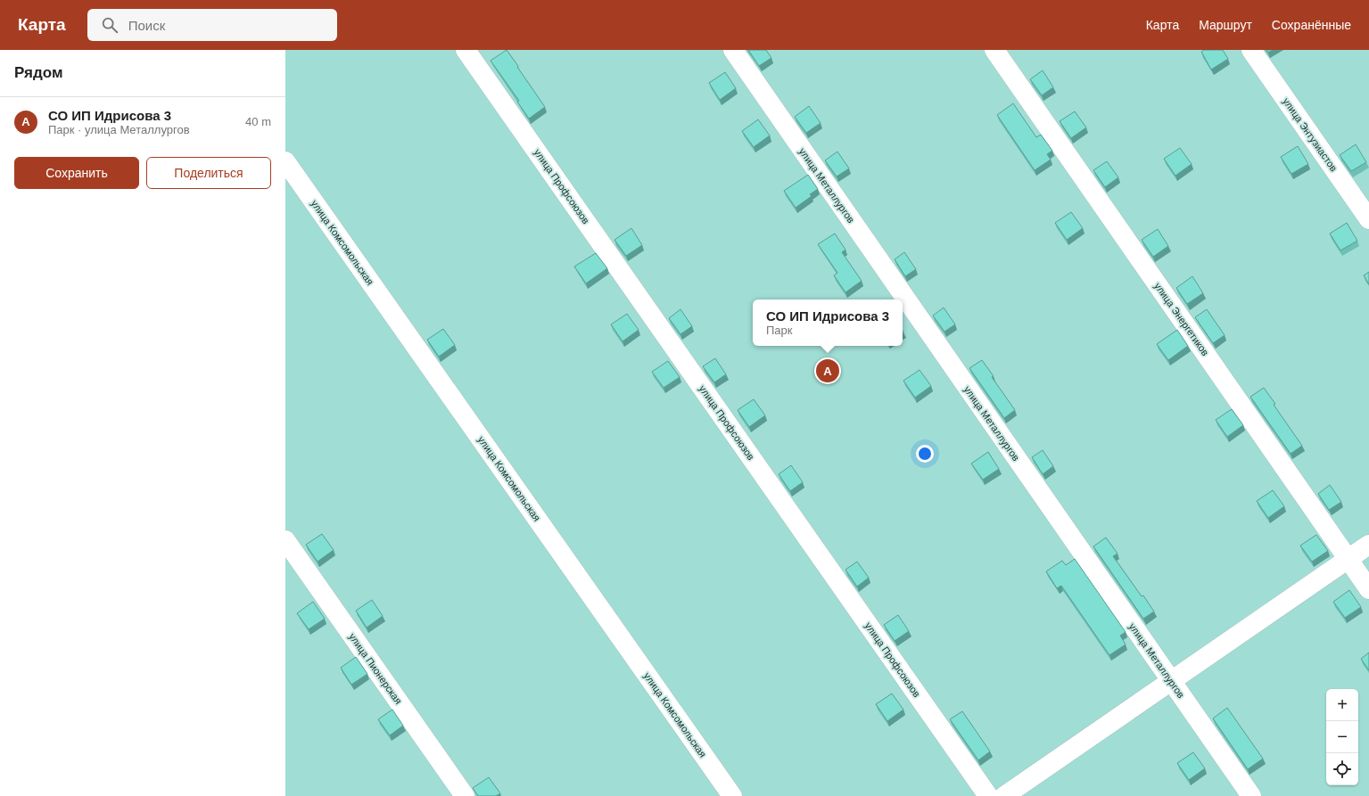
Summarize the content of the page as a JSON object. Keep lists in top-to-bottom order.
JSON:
{
  "streets": {
    "street": [
      "улица Энтузиастов",
      "улица Металлургов",
      "улица Профсоюзов",
      "улица Комсомольская",
      "улица Энергетиков",
      "улица Пионерская"
    ]
  },
  "page": {
    "header": "Карта",
    "search": "Поиск",
    "nav": ["Карта", "Маршрут", "Сохранённые"],
    "heading": "Рядом",
    "list": [
      {
        "mark": "A",
        "name": "СО ИП Идрисова 3",
        "note": "Парк · улица Металлургов",
        "value": "40 m"
      }
    ],
    "buttons": ["Сохранить", "Поделиться"],
    "popup": ["СО ИП Идрисова 3", "Парк"],
    "pins": "A",
    "map_buttons": ["+", "−"]
  }
}
